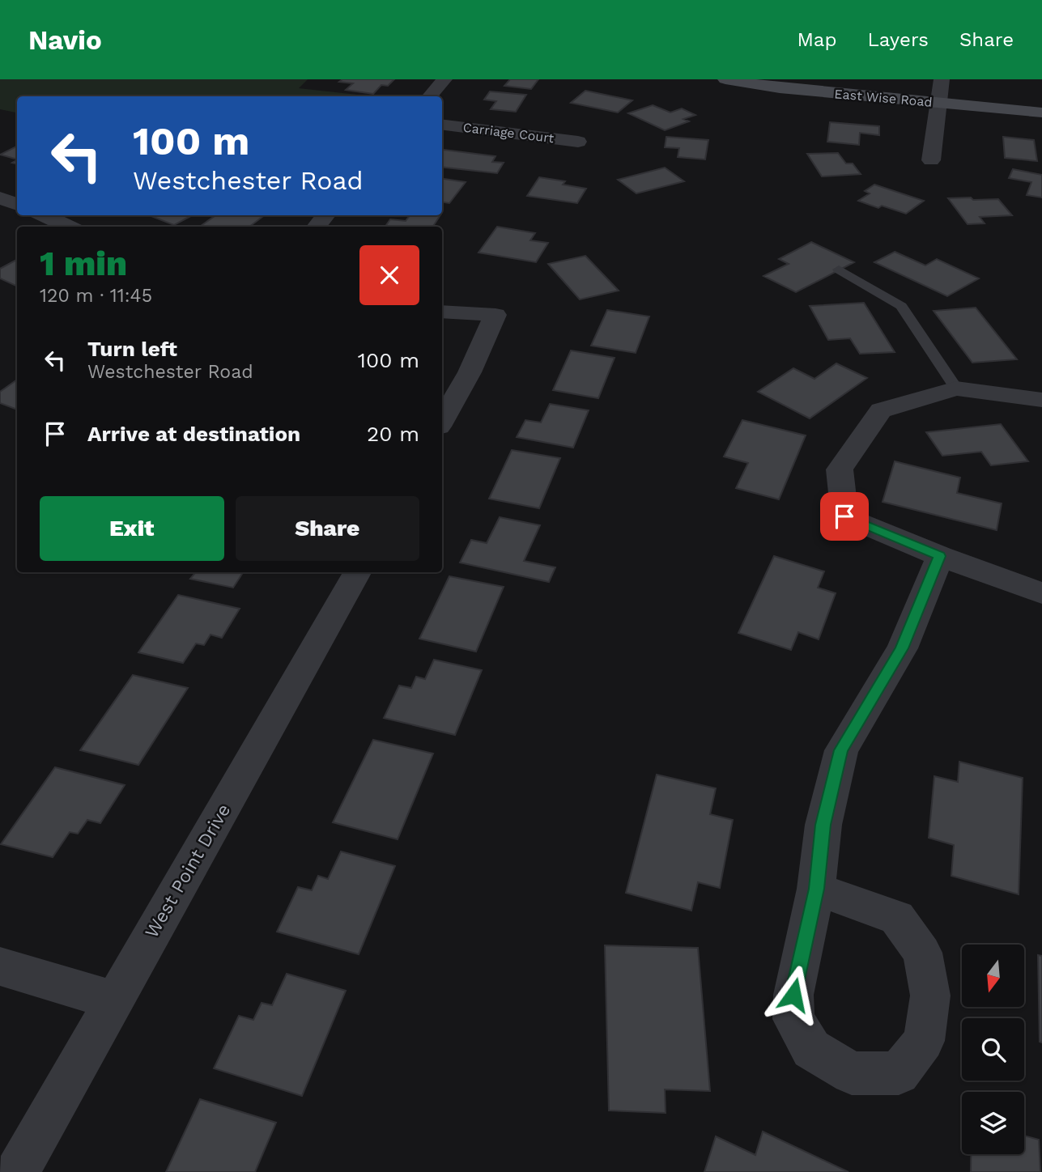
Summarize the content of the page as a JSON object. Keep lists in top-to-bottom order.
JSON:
{
  "streets": {
    "street": ["East Wise Road", "Carriage Court", "West Point Drive"]
  },
  "north": "bottom",
  "page": {
    "header": "Navio",
    "nav": ["Map", "Layers", "Share"],
    "turn": ["100 m", "Westchester Road"],
    "heading": ["1 min", "120 m · 11:45"],
    "list": [
      {
        "name": "Turn left",
        "note": "Westchester Road",
        "value": "100 m"
      },
      {
        "name": "Arrive at destination",
        "value": "20 m"
      }
    ],
    "buttons": ["Exit", "Share"]
  }
}
